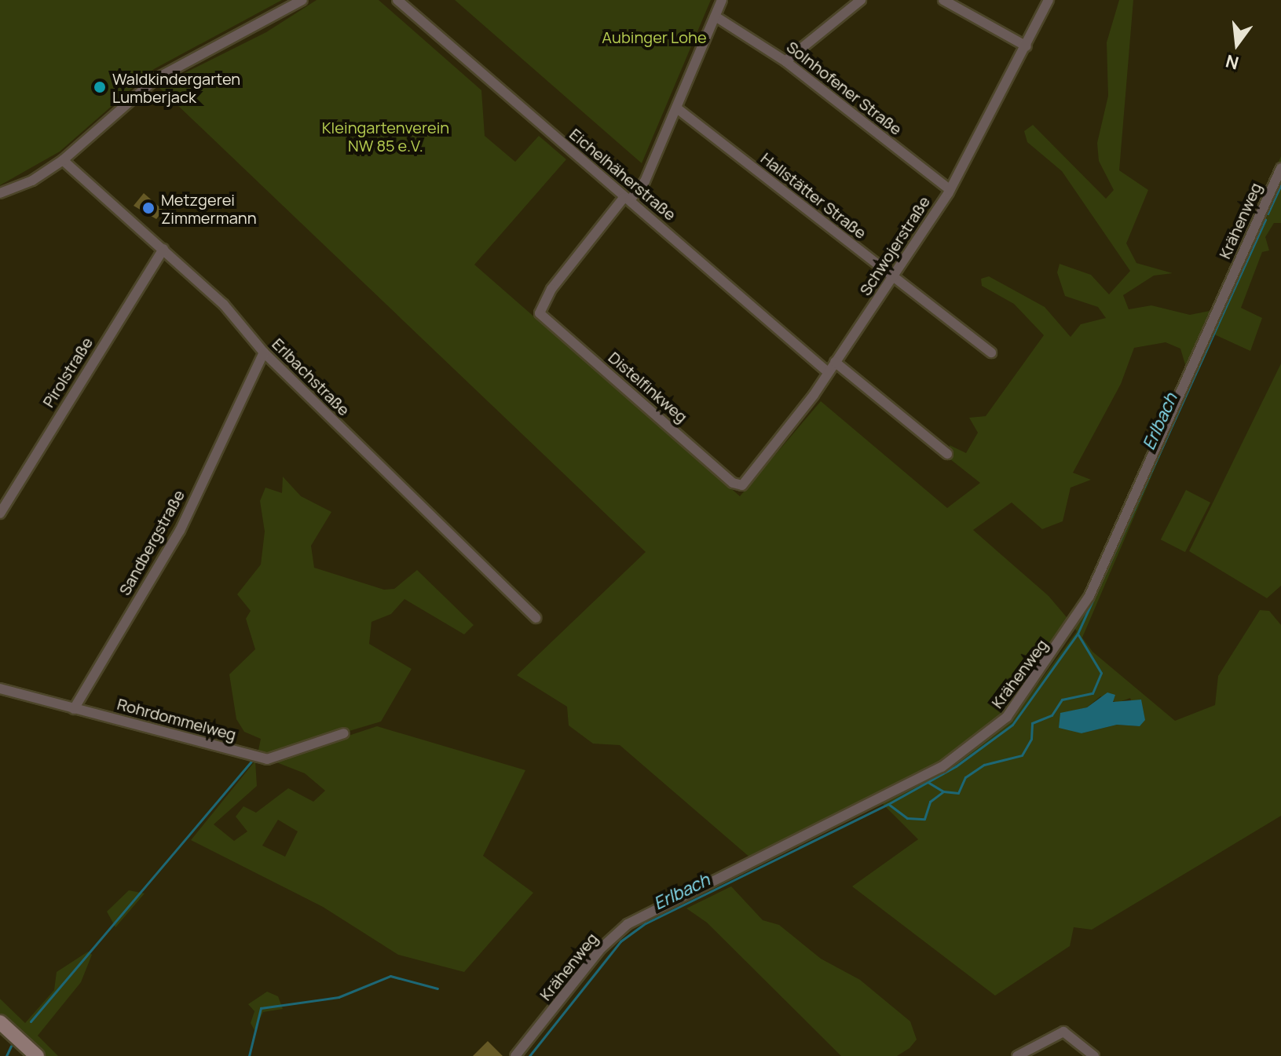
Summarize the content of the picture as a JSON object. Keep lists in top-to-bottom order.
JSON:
{
  "streets": {
    "street": [
      "Solnhofener Straße",
      "Eichelhäherstraße",
      "Hallstätter Straße",
      "Krähenweg",
      "Schwojerstraße",
      "Pirolstraße",
      "Erlbachstraße",
      "Distelfinkweg",
      "Sandbergstraße",
      "Rohrdommelweg"
    ]
  },
  "crossings": [
    ["Solnhofener Straße", "Schwojerstraße"],
    ["Eichelhäherstraße", "Schwojerstraße"],
    ["Eichelhäherstraße", "Distelfinkweg"],
    ["Hallstätter Straße", "Schwojerstraße"],
    ["Schwojerstraße", "Distelfinkweg"],
    ["Pirolstraße", "Erlbachstraße"],
    ["Erlbachstraße", "Sandbergstraße"],
    ["Sandbergstraße", "Rohrdommelweg"]
  ],
  "water": ["Erlbach"],
  "parks": ["Aubinger Lohe", "Kleingartenverein NW 85 e.V."],
  "places": ["Waldkindergarten Lumberjack", "Metzgerei Zimmermann"],
  "north": "bottom"
}
